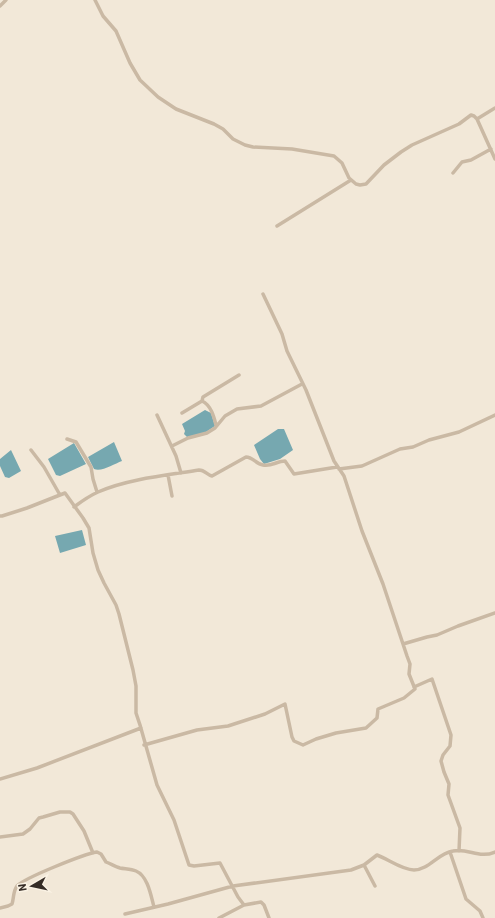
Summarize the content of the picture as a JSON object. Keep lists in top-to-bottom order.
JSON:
{
  "north": "left"
}
